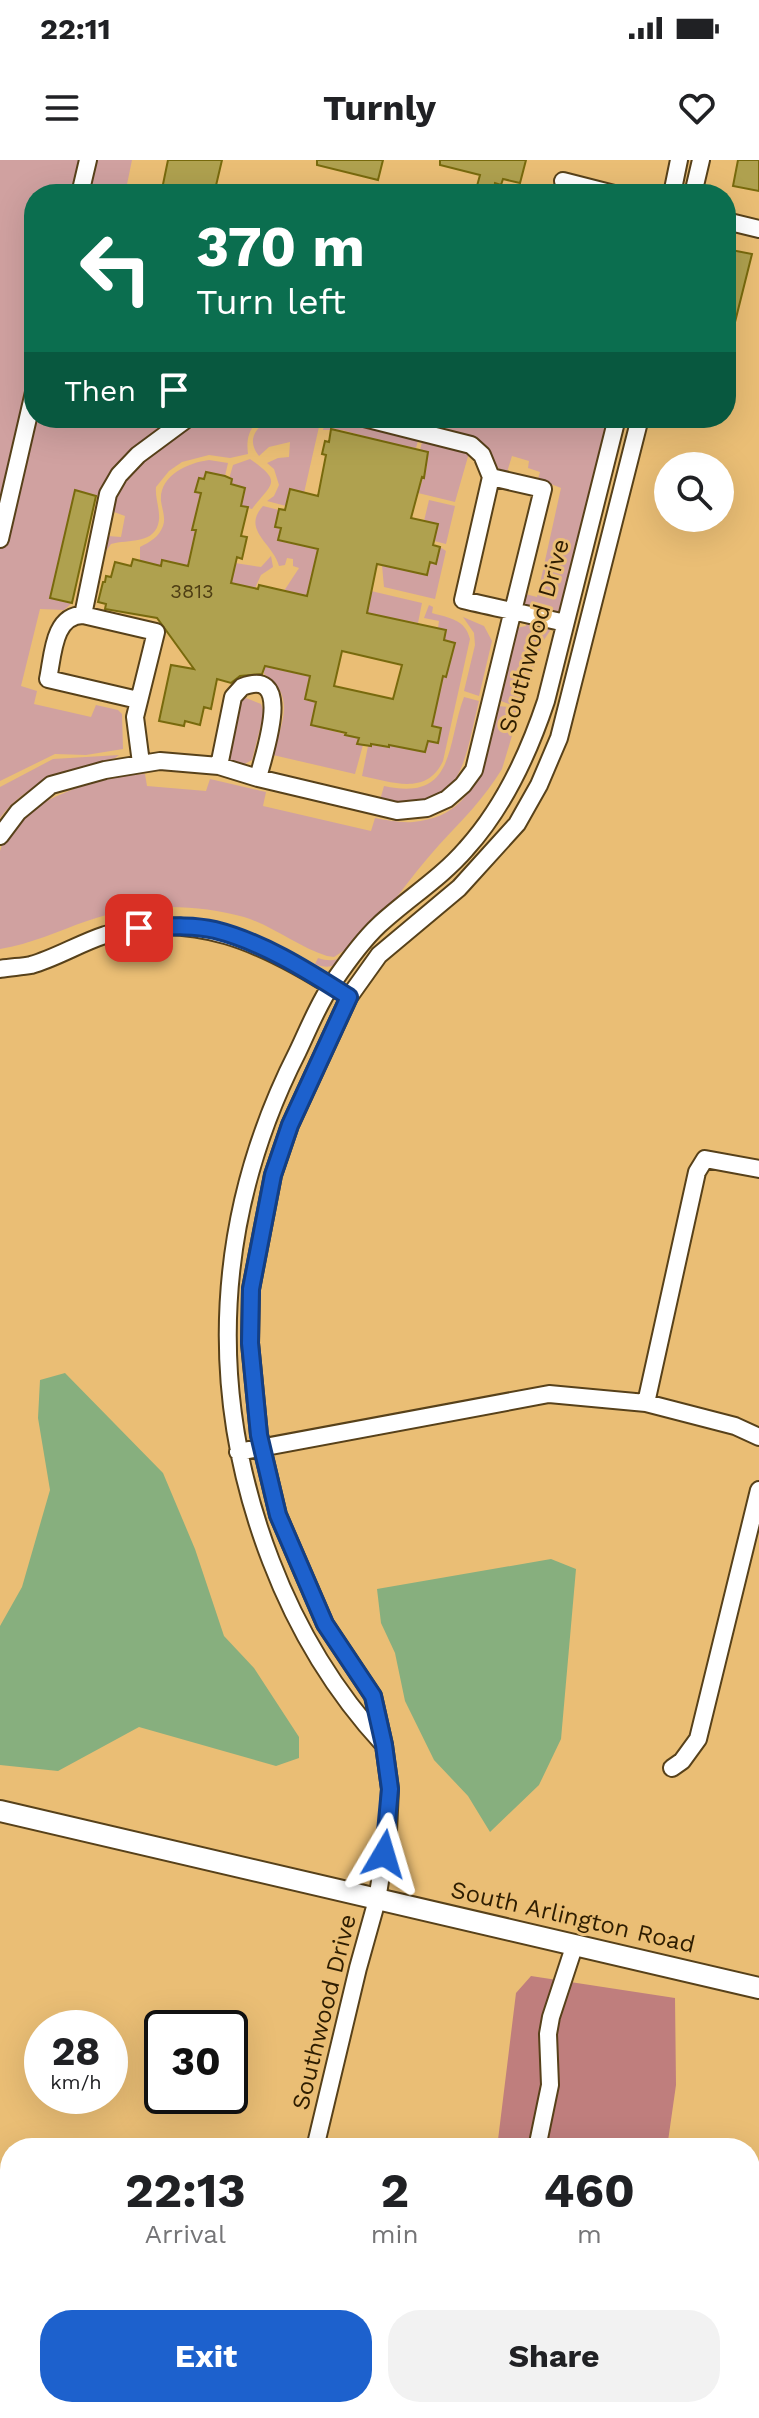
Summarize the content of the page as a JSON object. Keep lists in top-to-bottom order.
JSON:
{
  "streets": {
    "main road": ["South Arlington Road"],
    "street": ["Southwood Drive"]
  },
  "crossings": [
    ["Southwood Drive", "South Arlington Road"]
  ],
  "house_numbers": ["3813"],
  "page": {
    "status": "22:11",
    "header": "Turnly",
    "turn": ["370 m", "Turn left"],
    "then": "Then",
    "speed": "28 km/h",
    "limit": "30",
    "eta": [
      "22:13",
      "Arrival",
      "2",
      "min",
      "460",
      "m"
    ],
    "buttons": ["Exit", "Share"]
  }
}
